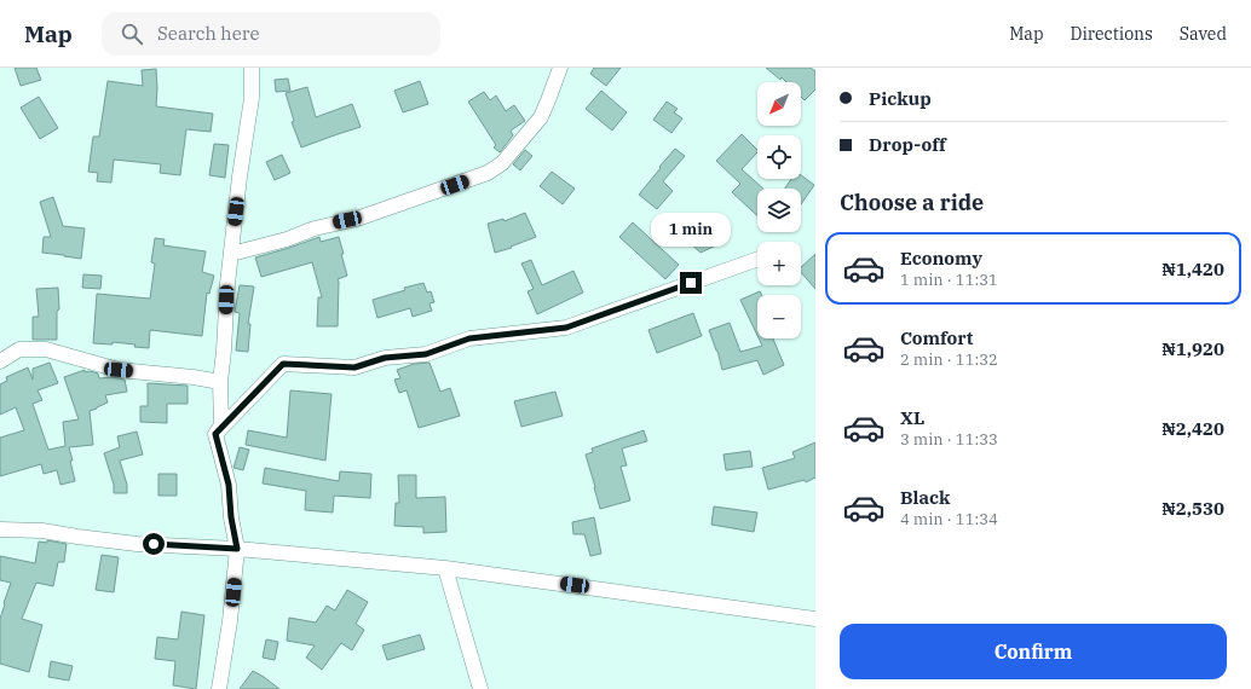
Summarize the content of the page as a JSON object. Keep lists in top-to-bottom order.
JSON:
{
  "north": "bottom left",
  "page": {
    "header": "Map",
    "search": "Search here",
    "nav": ["Map", "Directions", "Saved"],
    "banner": ["Pickup", "Drop-off"],
    "map_buttons": ["+", "−"],
    "heading": "Choose a ride",
    "bubble": "1 min",
    "list": [
      {
        "name": "Economy",
        "note": "1 min · 11:31",
        "value": "₦1,420"
      },
      {
        "name": "Comfort",
        "note": "2 min · 11:32",
        "value": "₦1,920"
      },
      {
        "name": "XL",
        "note": "3 min · 11:33",
        "value": "₦2,420"
      },
      {
        "name": "Black",
        "note": "4 min · 11:34",
        "value": "₦2,530"
      }
    ],
    "buttons": "Confirm"
  }
}
